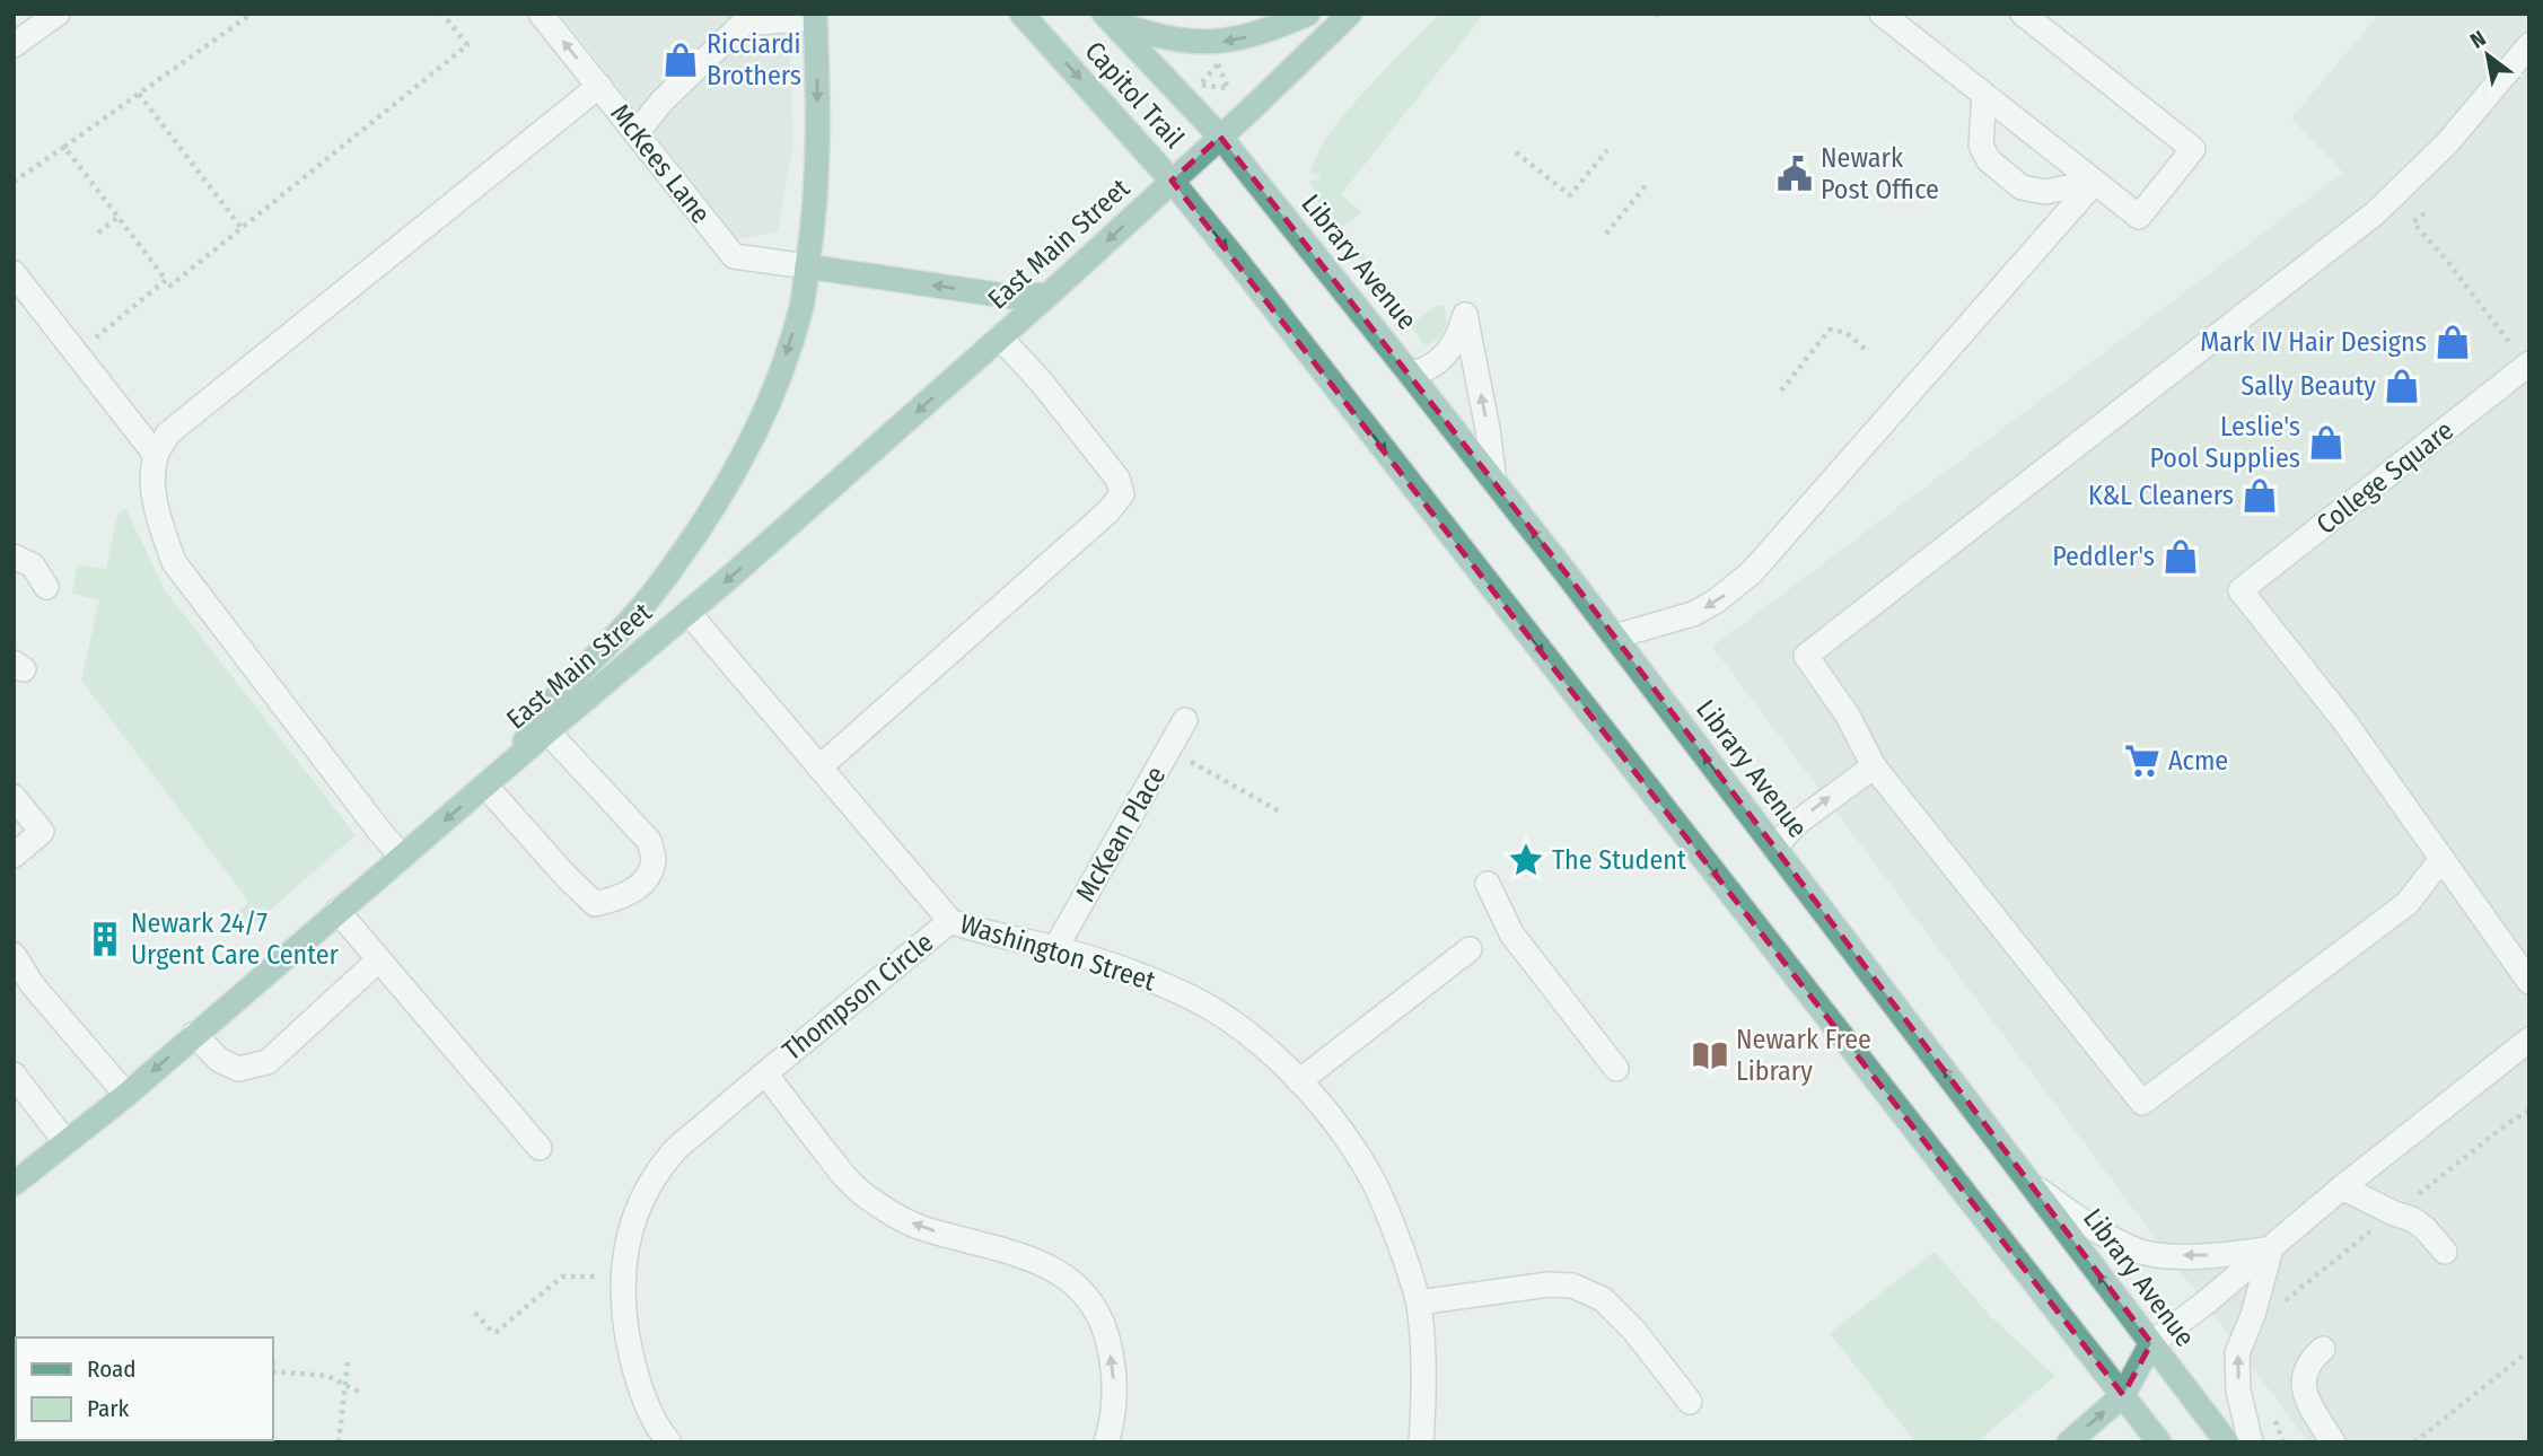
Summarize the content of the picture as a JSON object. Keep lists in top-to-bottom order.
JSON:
{
  "streets": {
    "main road": ["Capitol Trail", "East Main Street", "Library Avenue"],
    "street": [
      "McKees Lane",
      "College Square",
      "McKean Place",
      "Washington Street",
      "Thompson Circle"
    ]
  },
  "crossings": [
    ["Capitol Trail", "East Main Street"],
    ["Capitol Trail", "Library Avenue"],
    ["East Main Street", "Library Avenue"],
    ["East Main Street", "Washington Street"],
    ["McKean Place", "Washington Street"],
    ["Washington Street", "Thompson Circle"]
  ],
  "one_way": ["Thompson Circle"],
  "places": {
    "shop": [
      "Ricciardi Brothers",
      "Mark IV Hair Designs",
      "Sally Beauty",
      "Leslie's Pool Supplies",
      "K&L Cleaners",
      "Peddler's"
    ],
    "public building": ["Newark Post Office"],
    "supermarket": ["Acme"],
    "place": ["The Student"],
    "building": ["Newark 24/7 Urgent Care Center"],
    "library": ["Newark Free Library"]
  },
  "legend": ["Road", "Park"],
  "north": "top left"
}
